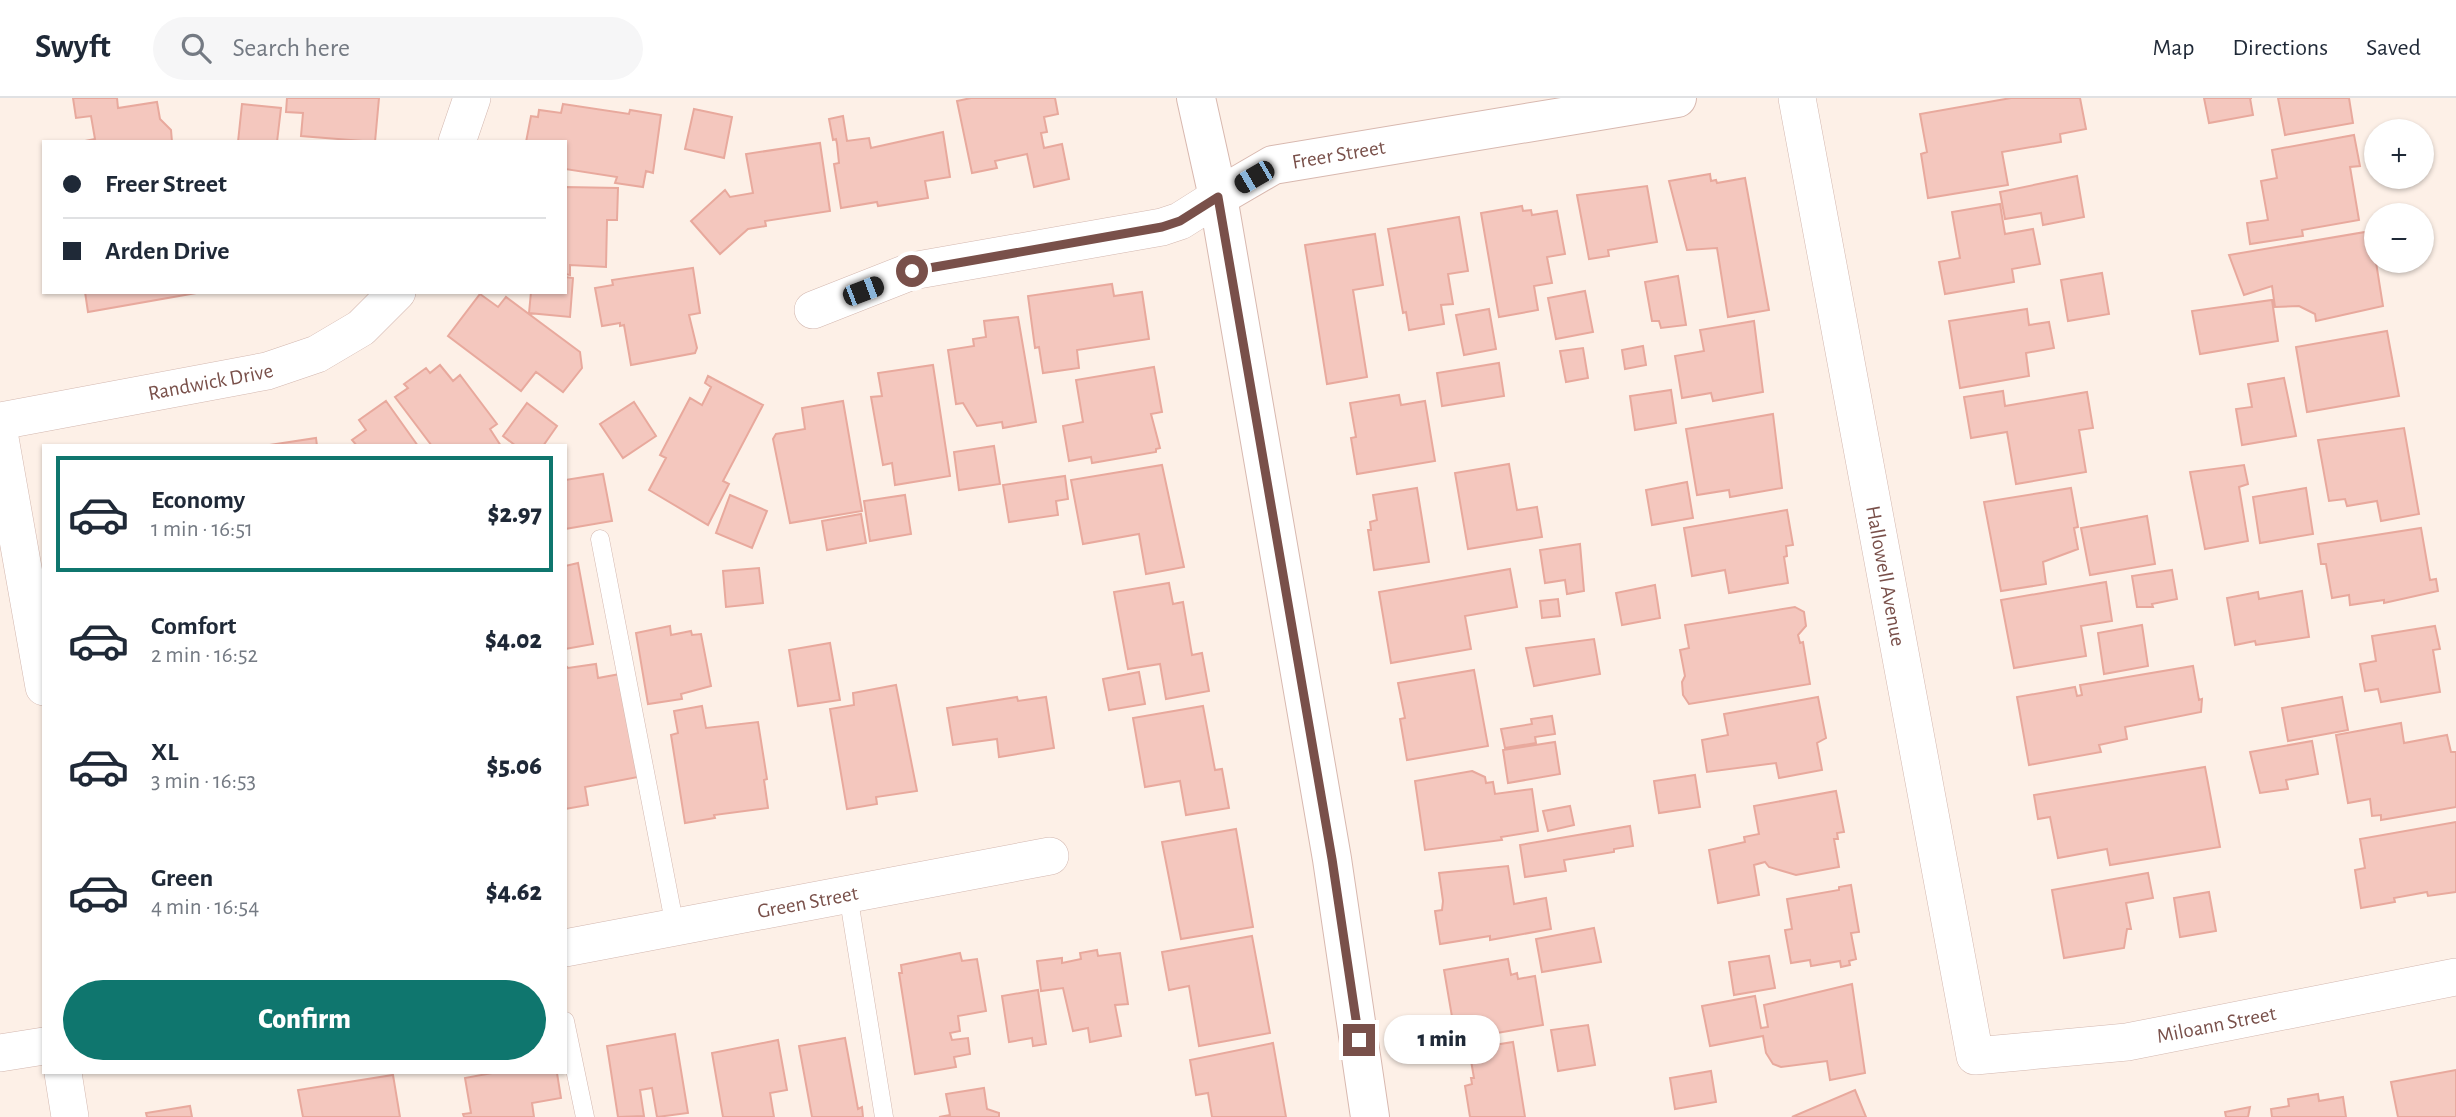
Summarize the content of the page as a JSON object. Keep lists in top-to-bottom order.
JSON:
{
  "streets": {
    "street": [
      "Freer Street",
      "Randwick Drive",
      "Hallowell Avenue",
      "Green Street",
      "Miloann Street"
    ]
  },
  "crossings": [
    ["Hallowell Avenue", "Miloann Street"]
  ],
  "page": {
    "header": "Swyft",
    "search": "Search here",
    "nav": ["Map", "Directions", "Saved"],
    "map_buttons": ["+", "−"],
    "banner": ["Freer Street", "Arden Drive"],
    "list": [
      {
        "name": "Economy",
        "note": "1 min · 16:51",
        "value": "$2.97"
      },
      {
        "name": "Comfort",
        "note": "2 min · 16:52",
        "value": "$4.02"
      },
      {
        "name": "XL",
        "note": "3 min · 16:53",
        "value": "$5.06"
      },
      {
        "name": "Green",
        "note": "4 min · 16:54",
        "value": "$4.62"
      }
    ],
    "buttons": "Confirm",
    "bubble": "1 min"
  }
}
